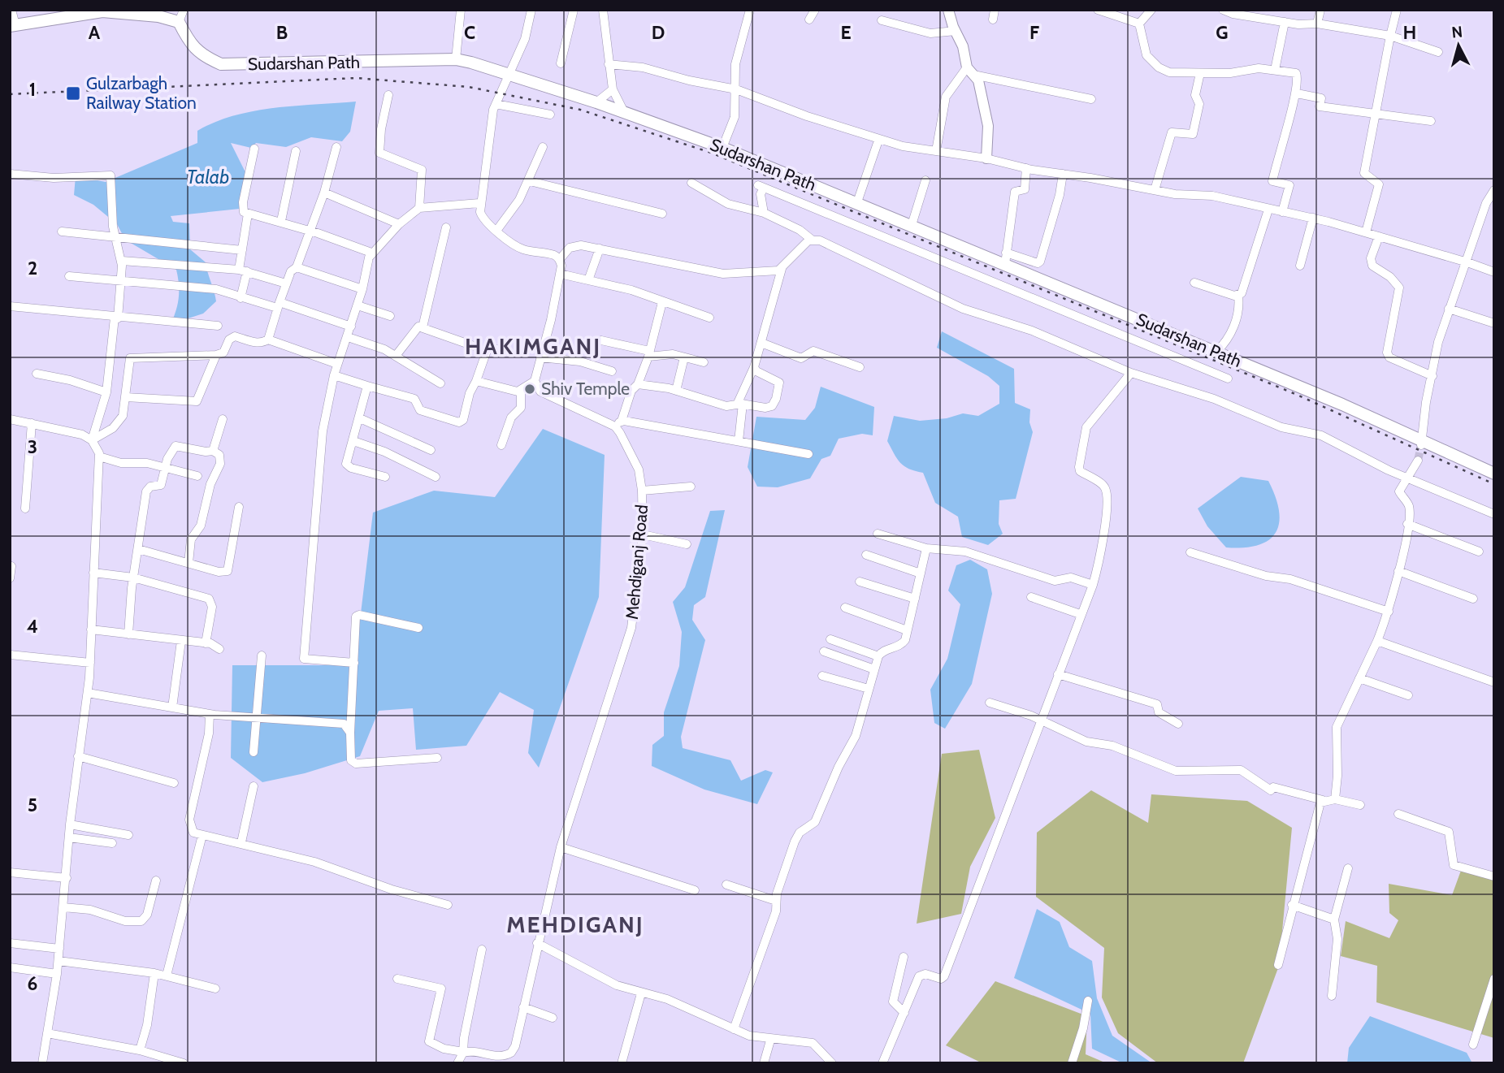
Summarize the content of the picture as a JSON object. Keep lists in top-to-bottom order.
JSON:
{
  "streets": {
    "main road": ["Sudarshan Path"],
    "street": ["Mehdiganj Road"]
  },
  "districts": ["HAKIMGANJ", "MEHDIGANJ"],
  "water": ["Talab"],
  "places": {
    "transit": ["Gulzarbagh Railway Station"],
    "other": ["Shiv Temple"]
  },
  "north": "top",
  "grid": {
    "columns": [
      "A",
      "B",
      "C",
      "D",
      "E",
      "F",
      "G",
      "H"
    ],
    "rows": [
      "1",
      "2",
      "3",
      "4",
      "5",
      "6"
    ]
  }
}
